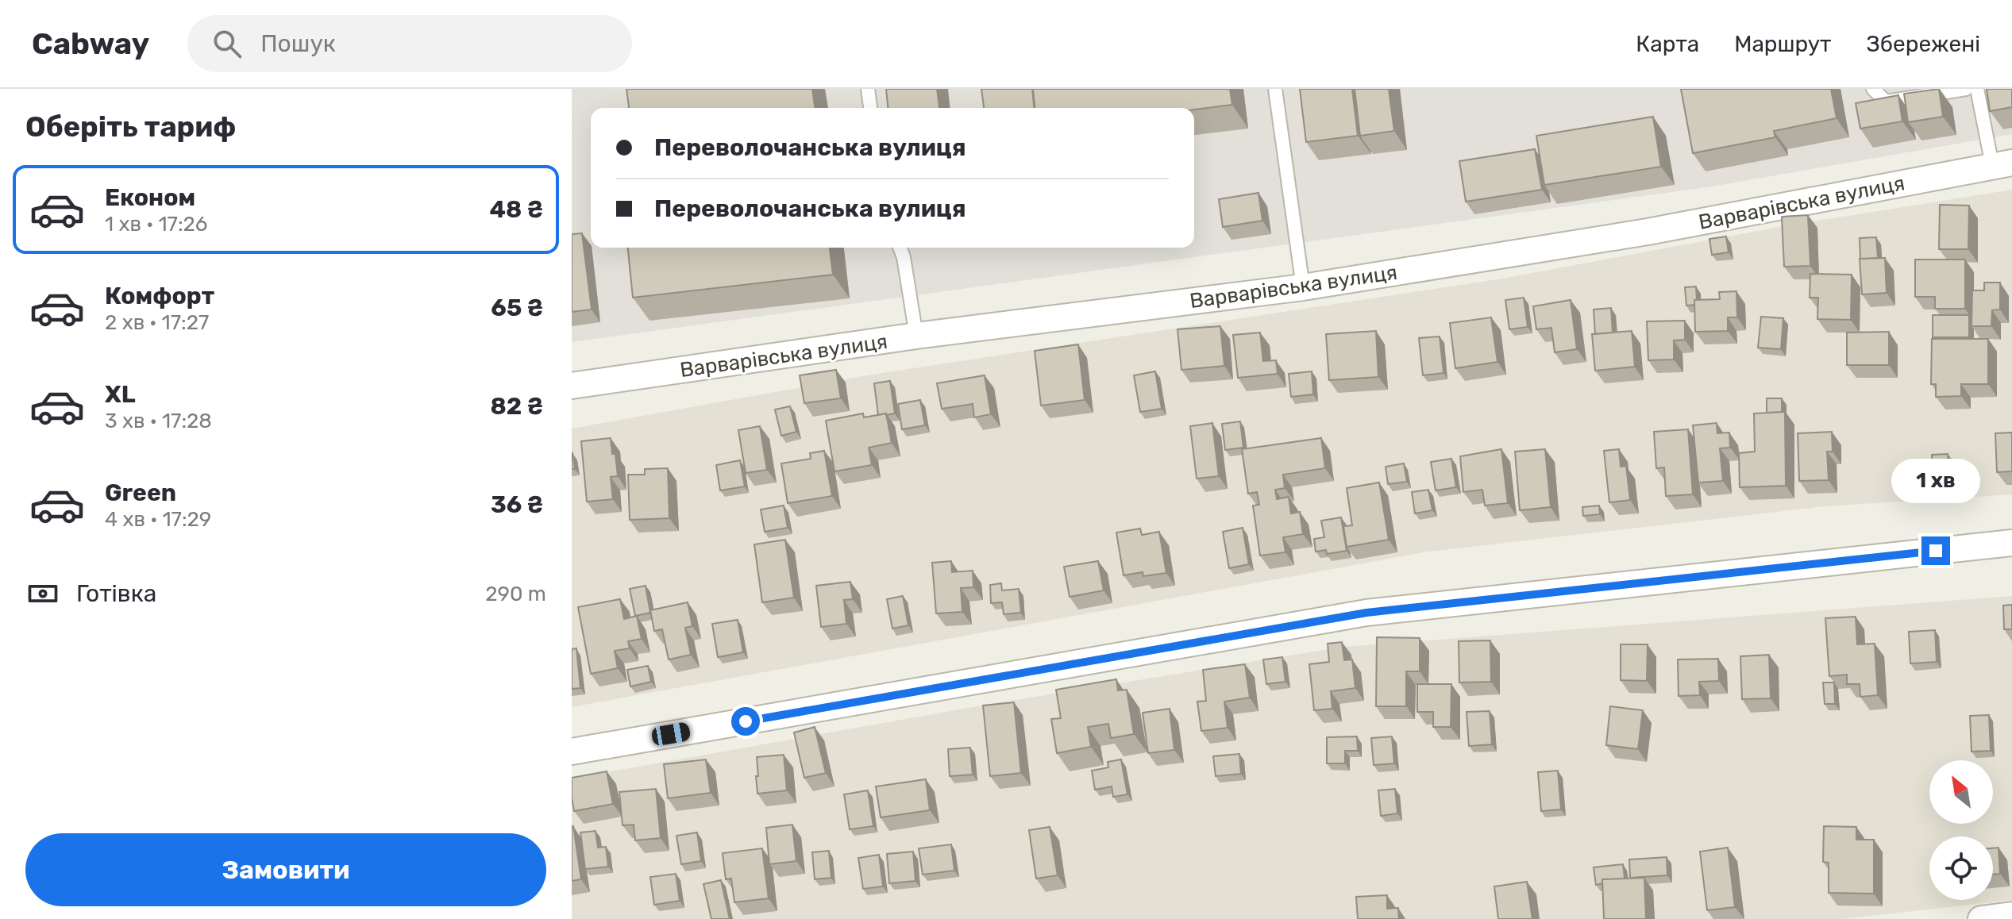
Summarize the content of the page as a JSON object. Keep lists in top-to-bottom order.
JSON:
{
  "streets": {
    "street": ["Варварівська вулиця"]
  },
  "north": "top left",
  "page": {
    "header": "Cabway",
    "search": "Пошук",
    "nav": ["Карта", "Маршрут", "Збережені"],
    "heading": "Оберіть тариф",
    "banner": ["Переволочанська вулиця", "Переволочанська вулиця"],
    "list": [
      {
        "name": "Економ",
        "note": "1 хв · 17:26",
        "value": "48 ₴"
      },
      {
        "name": "Комфорт",
        "note": "2 хв · 17:27",
        "value": "65 ₴"
      },
      {
        "name": "XL",
        "note": "3 хв · 17:28",
        "value": "82 ₴"
      },
      {
        "name": "Green",
        "note": "4 хв · 17:29",
        "value": "36 ₴"
      }
    ],
    "bubble": "1 хв",
    "pay": ["Готівка", "290 m"],
    "buttons": "Замовити"
  }
}
